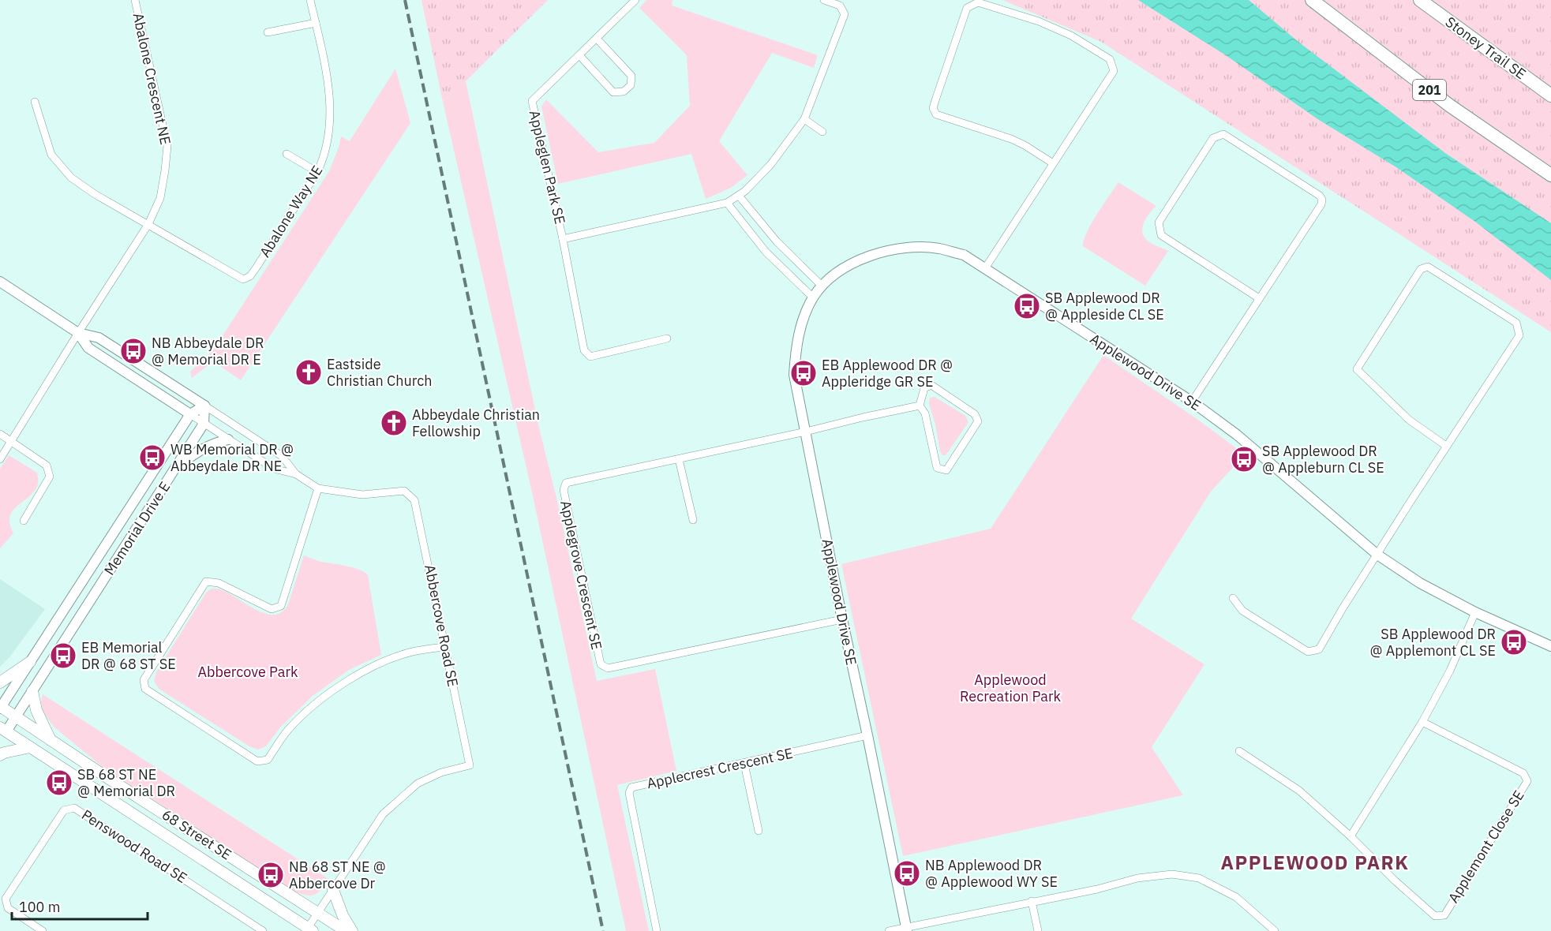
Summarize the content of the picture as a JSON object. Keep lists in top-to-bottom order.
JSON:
{
  "streets": {
    "highway": ["Stoney Trail SE", "201"],
    "main road": ["68 Street SE"],
    "street": [
      "Abalone Crescent NE",
      "Appleglen Park SE",
      "Abalone Way NE",
      "Applewood Drive SE",
      "Memorial Drive E",
      "Applegrove Crescent SE",
      "Abbercove Road SE",
      "Applecrest Crescent SE",
      "Penswood Road SE",
      "Applemont Close SE"
    ]
  },
  "crossings": [
    ["Abalone Crescent NE", "Abalone Way NE"],
    ["Applewood Drive SE", "Applegrove Crescent SE"],
    ["Applewood Drive SE", "Applecrest Crescent SE"],
    ["Memorial Drive E", "68 Street SE"]
  ],
  "districts": ["APPLEWOOD PARK"],
  "parks": ["Abbercove Park", "Applewood Recreation Park"],
  "places": {
    "bus stop": [
      "SB Applewood DR @ Appleside CL SE",
      "NB Abbeydale DR @ Memorial DR E",
      "EB Applewood DR @ Appleridge GR SE",
      "WB Memorial DR @ Abbeydale DR NE",
      "SB Applewood DR @ Appleburn CL SE",
      "SB Applewood DR @ Applemont CL SE",
      "EB Memorial DR @ 68 ST SE",
      "SB 68 ST NE @ Memorial DR",
      "NB Applewood DR @ Applewood WY SE",
      "NB 68 ST NE @ Abbercove Dr"
    ],
    "church": ["Eastside Christian Church", "Abbeydale Christian Fellowship"]
  },
  "scale_bar": "100 m"
}
